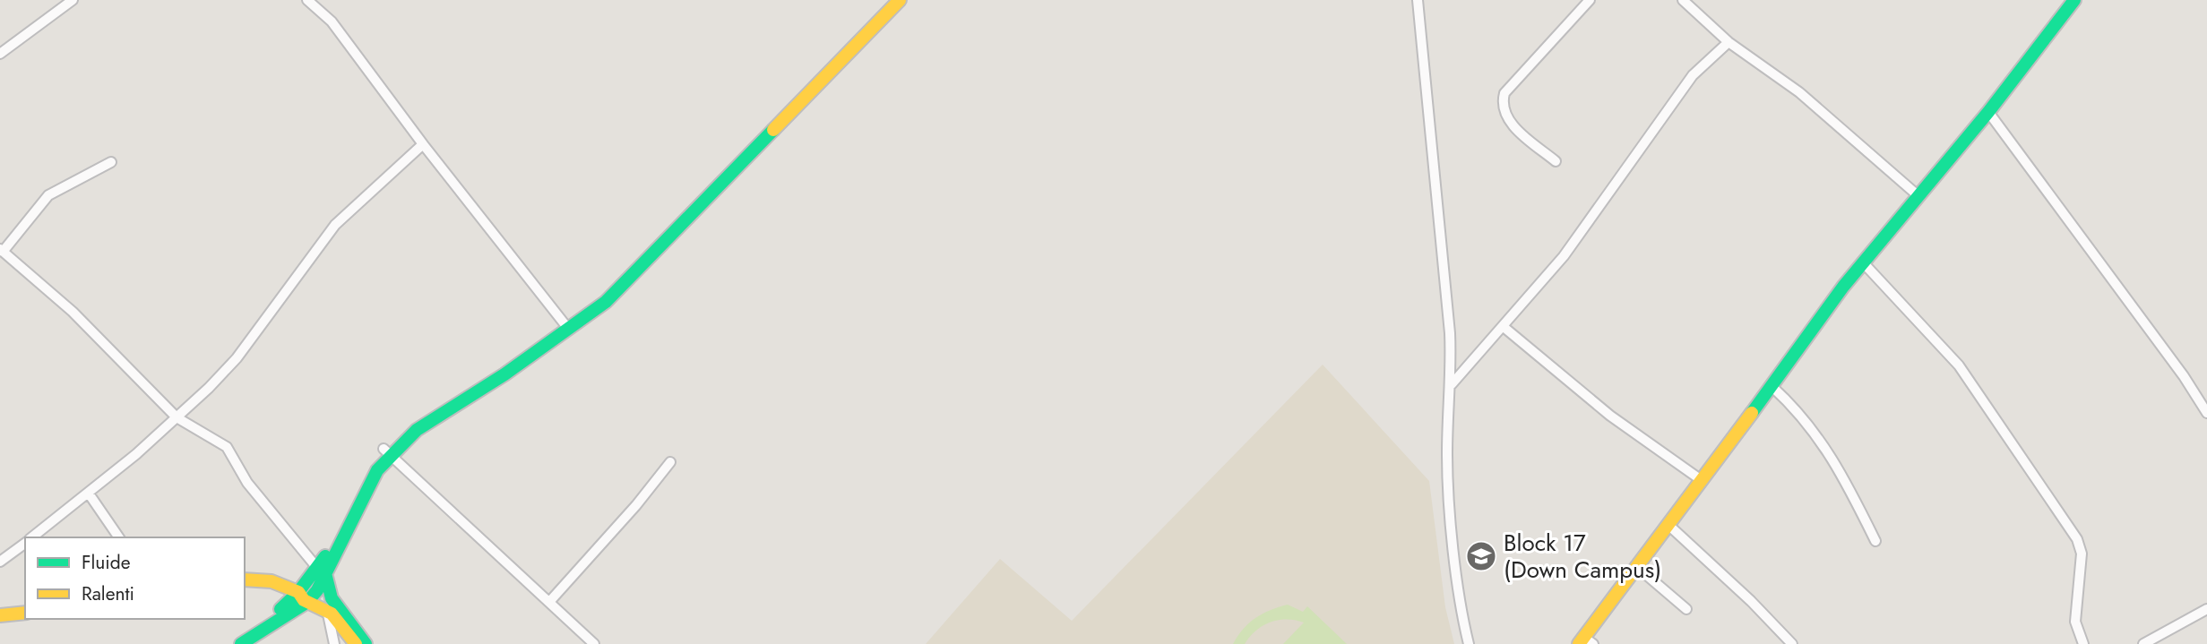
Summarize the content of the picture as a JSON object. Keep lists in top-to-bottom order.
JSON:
{
  "places": {
    "school or university": ["Block 17 (Down Campus)"]
  },
  "legend": ["Fluide", "Ralenti"]
}
